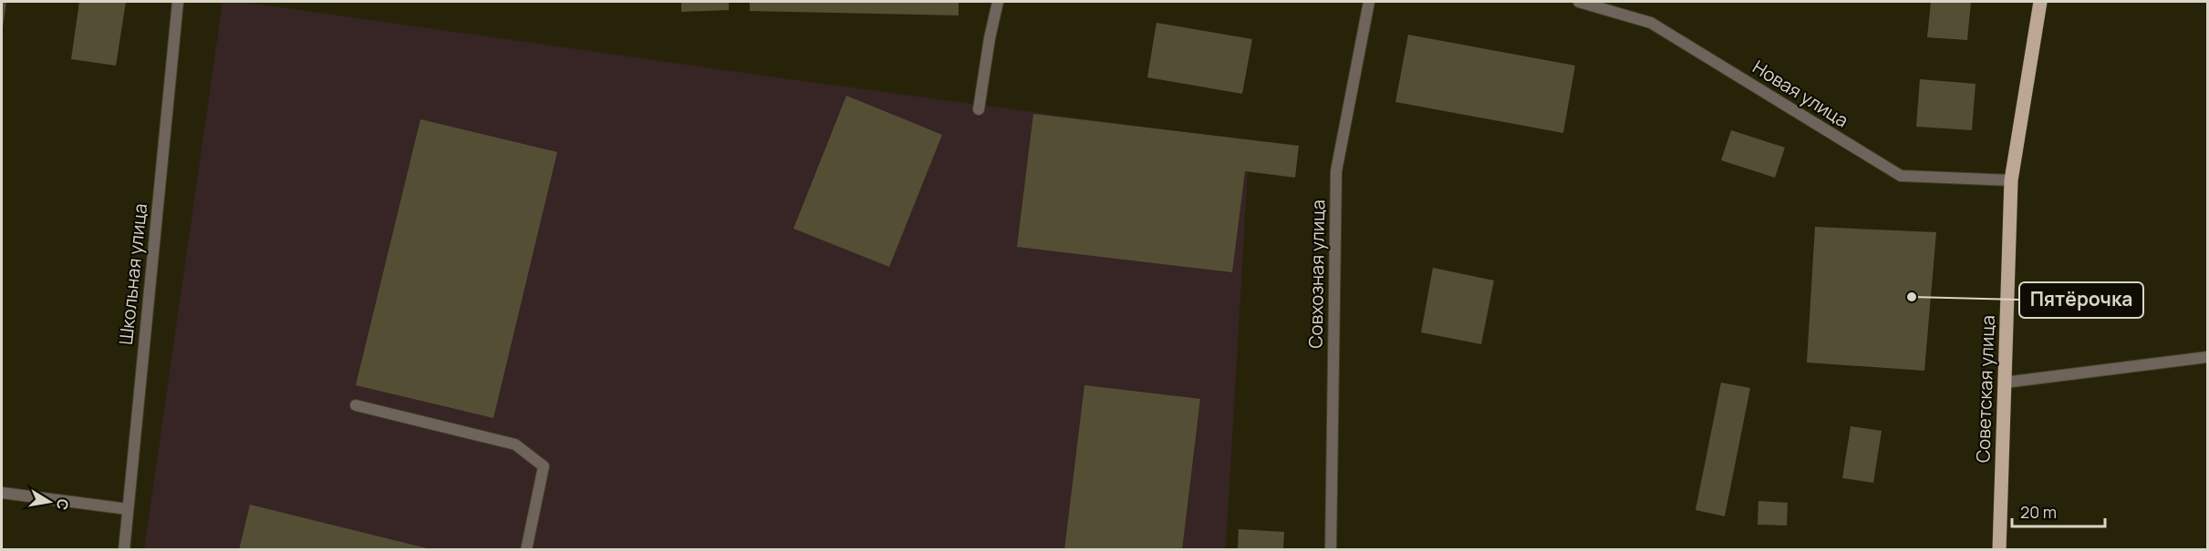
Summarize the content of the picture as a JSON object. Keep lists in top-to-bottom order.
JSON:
{
  "streets": {
    "main road": ["Советская улица"],
    "street": ["Новая улица", "Школьная улица", "Совхозная улица"]
  },
  "crossings": [
    ["Новая улица", "Советская улица"]
  ],
  "places": ["Пятёрочка"],
  "scale_bar": "20 m",
  "north": "right"
}
